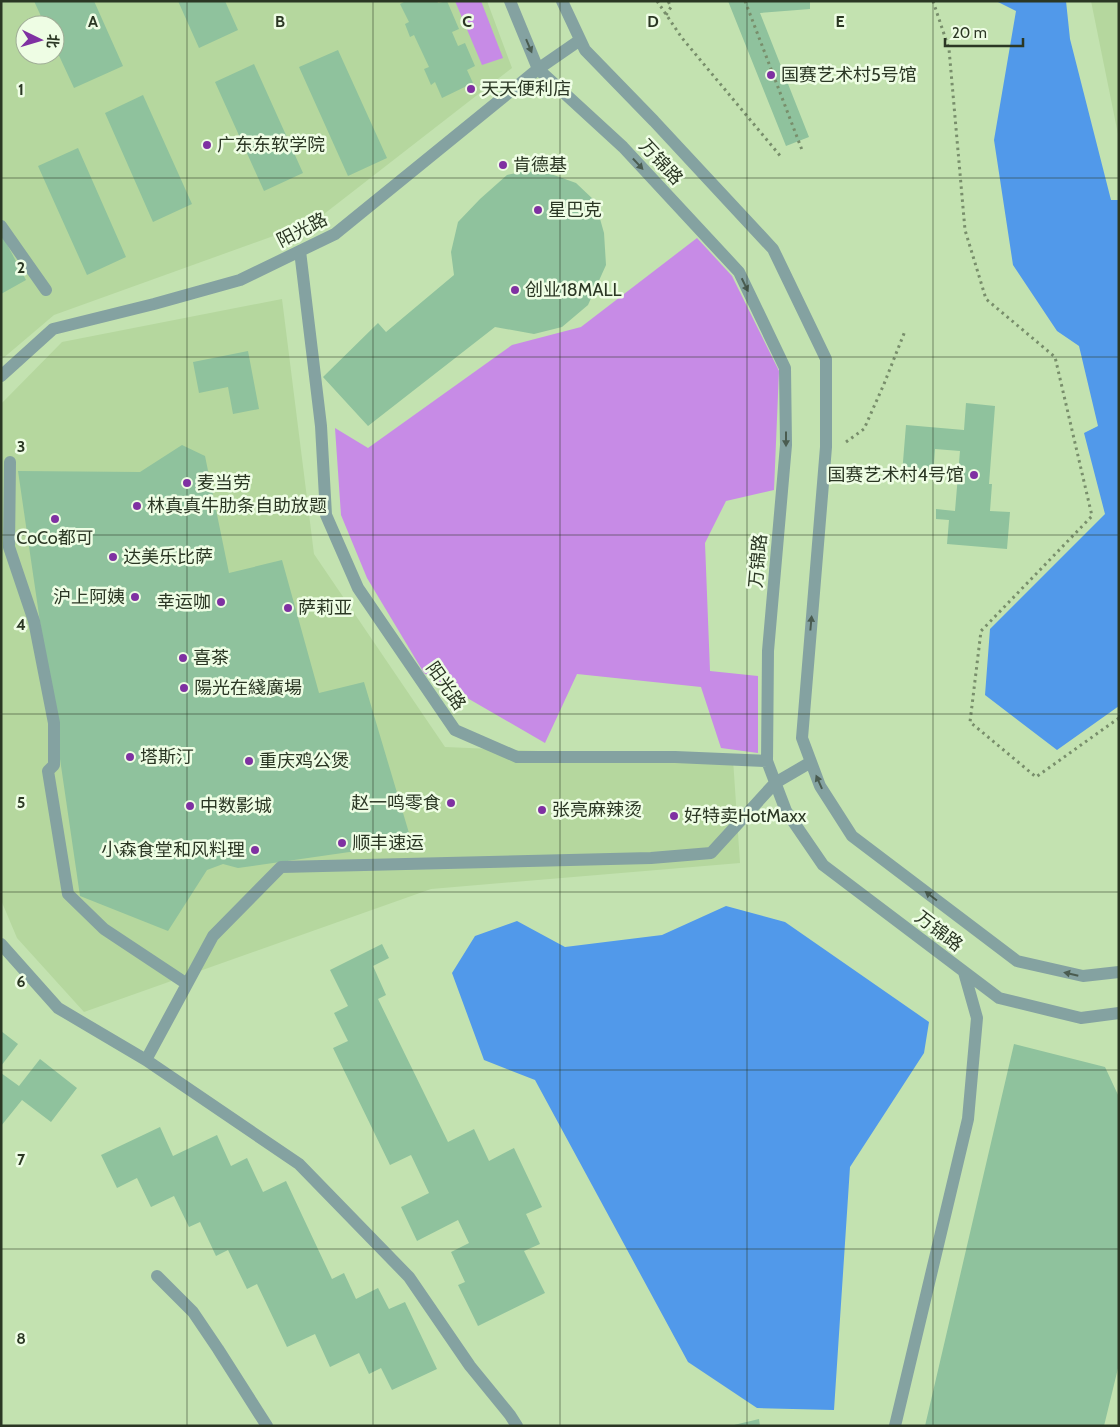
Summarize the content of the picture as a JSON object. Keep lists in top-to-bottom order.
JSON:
{
  "streets": {
    "street": ["万锦路", "阳光路"]
  },
  "crossings": [
    ["万锦路", "阳光路"]
  ],
  "places": [
    "国赛艺术村5号馆",
    "天天便利店",
    "广东东软学院",
    "肯德基",
    "星巴克",
    "创业18MALL",
    "国赛艺术村4号馆",
    "麦当劳",
    "林真真牛肋条自助放题",
    "CoCo都可",
    "达美乐比萨",
    "沪上阿姨",
    "幸运咖",
    "萨莉亚",
    "喜茶",
    "陽光在綫廣場",
    "塔斯汀",
    "重庆鸡公煲",
    "赵一鸣零食",
    "中数影城",
    "张亮麻辣烫",
    "好特卖HotMaxx",
    "顺丰速运",
    "小森食堂和风料理"
  ],
  "scale_bar": "20 m",
  "north": "right",
  "grid": {
    "columns": [
      "A",
      "B",
      "C",
      "D",
      "E"
    ],
    "rows": [
      "1",
      "2",
      "3",
      "4",
      "5",
      "6",
      "7",
      "8"
    ]
  }
}
